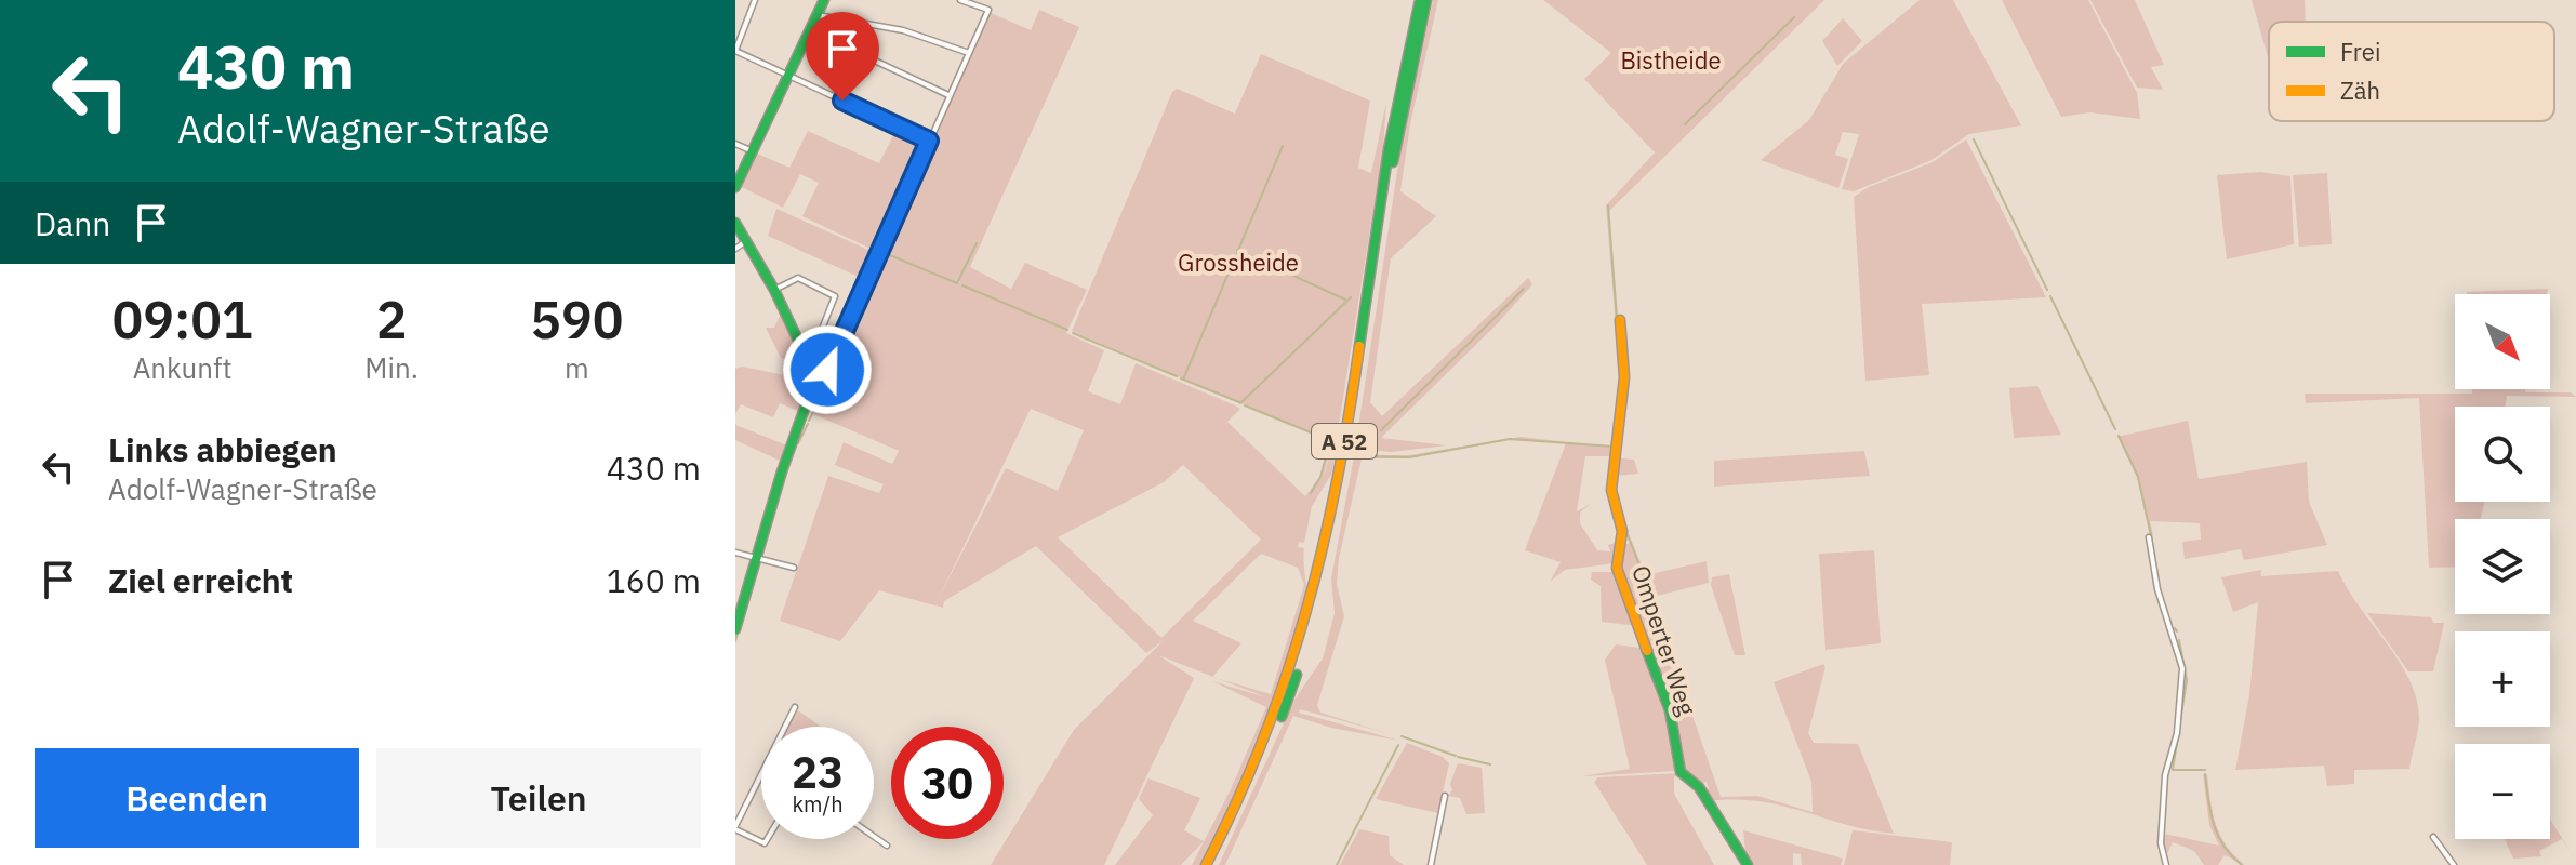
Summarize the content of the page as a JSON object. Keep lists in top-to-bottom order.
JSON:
{
  "streets": {
    "main road": ["A 52", "Omperter Weg"]
  },
  "parks": ["Bistheide", "Grossheide"],
  "legend": ["Frei", "Zäh"],
  "north": "bottom right",
  "page": {
    "turn": ["430 m", "Adolf-Wagner-Straße"],
    "then": "Dann",
    "eta": [
      "09:01",
      "Ankunft",
      "2",
      "Min.",
      "590",
      "m"
    ],
    "map_buttons": ["+", "−"],
    "list": [
      {
        "name": "Links abbiegen",
        "note": "Adolf-Wagner-Straße",
        "value": "430 m"
      },
      {
        "name": "Ziel erreicht",
        "value": "160 m"
      }
    ],
    "speed": "23 km/h",
    "limit": "30",
    "buttons": ["Beenden", "Teilen"]
  }
}
